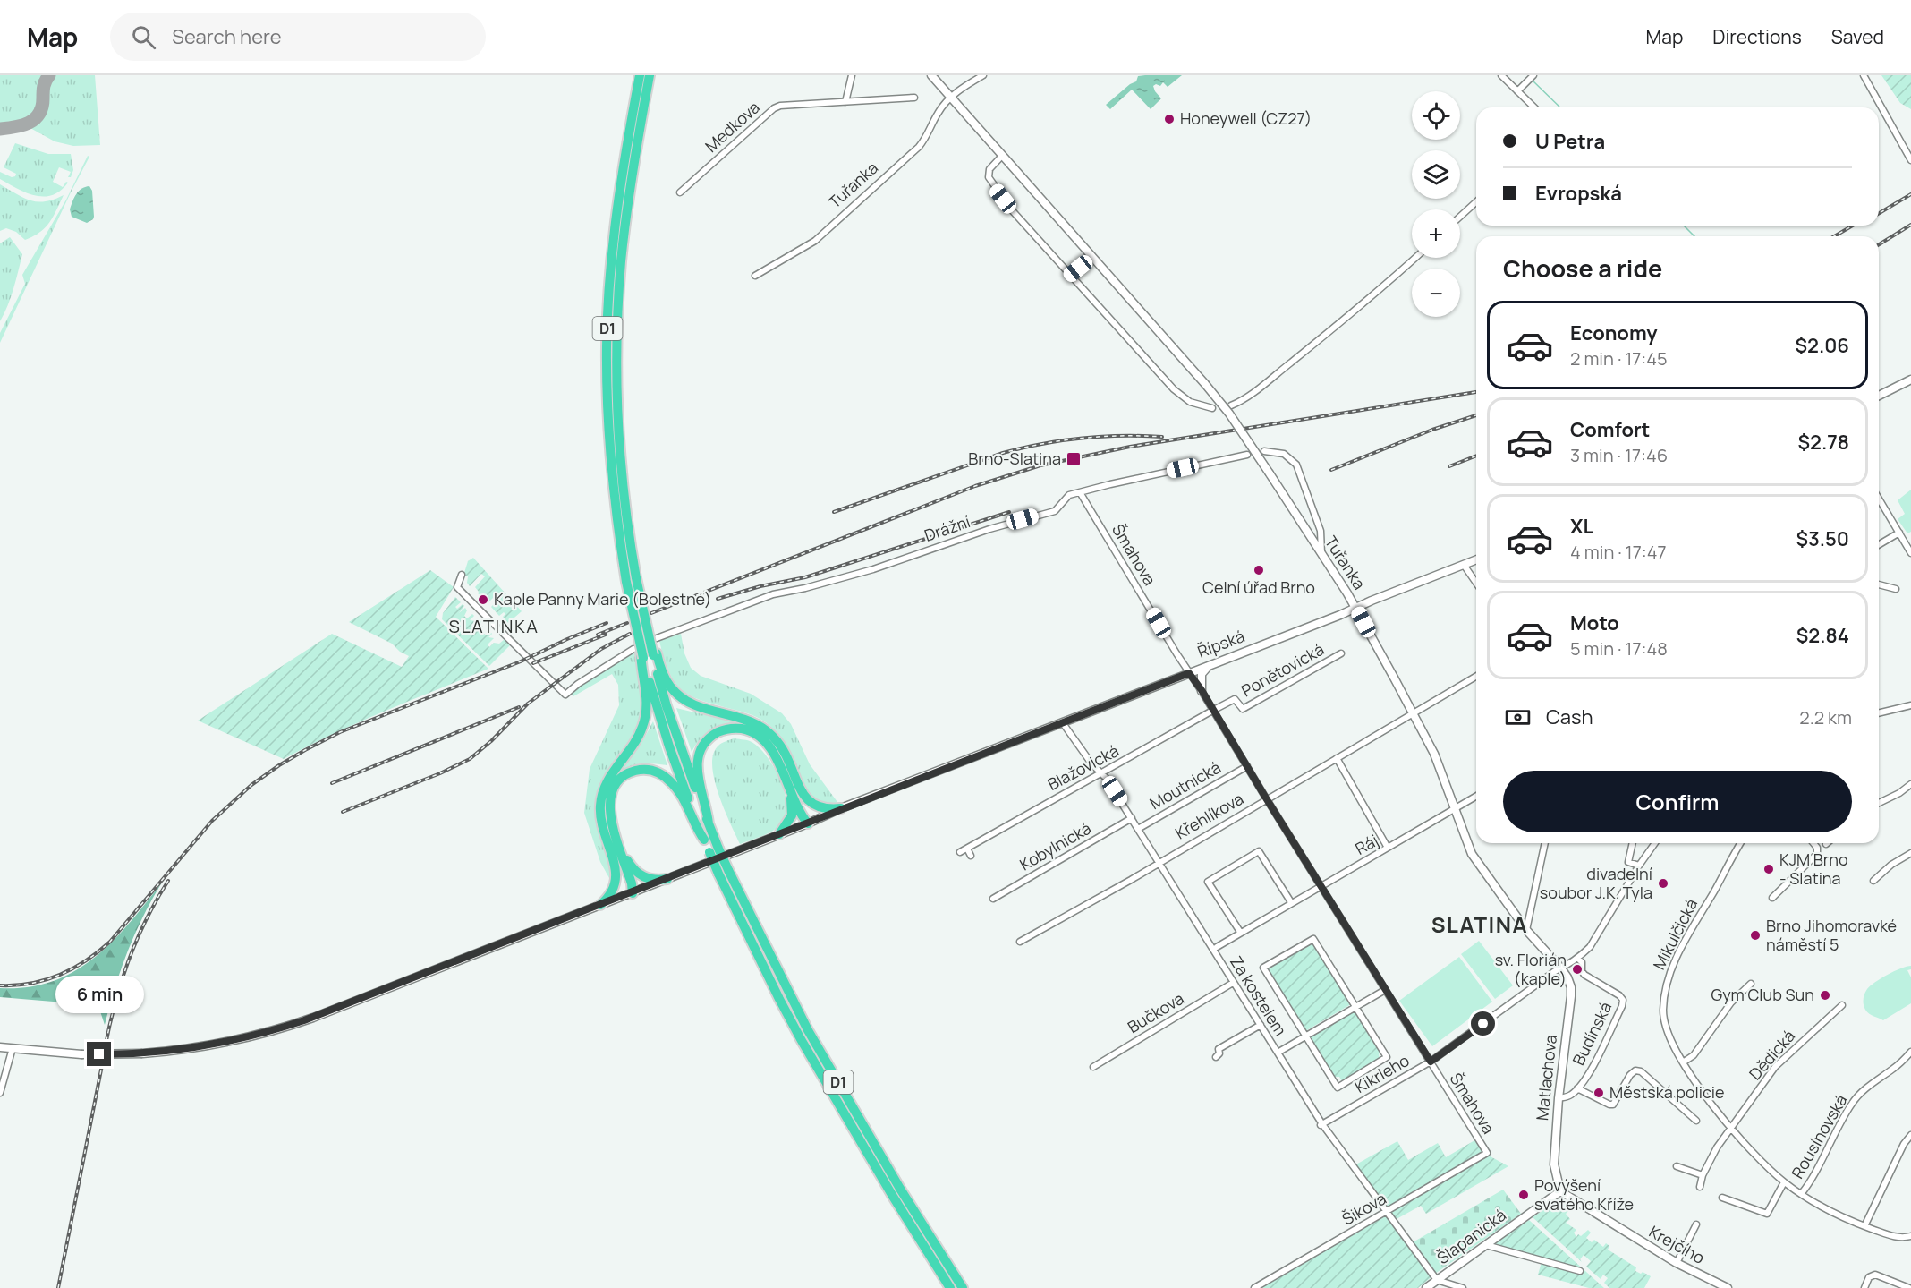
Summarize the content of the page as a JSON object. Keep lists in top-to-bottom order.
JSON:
{
  "streets": {
    "highway": ["D1"],
    "street": [
      "Medkova",
      "Tuřanka",
      "Drážní",
      "Šmahova",
      "Řípská",
      "Ponětovická",
      "Blažovická",
      "Moutnická",
      "Křehlíkova",
      "Ráj",
      "Kobylnická",
      "Mikulčická",
      "Za kostelem",
      "Bučkova",
      "Budínská",
      "Dědická",
      "Kikrleho",
      "Matlachova",
      "Rousínovská",
      "Šikova",
      "Šlapanická",
      "Krejčího"
    ]
  },
  "crossings": [
    ["Tuřanka", "Řípská"],
    ["Tuřanka", "Křehlíkova"],
    ["Tuřanka", "Ráj"],
    ["Tuřanka", "Kikrleho"],
    ["Tuřanka", "Matlachova"],
    ["D1", "Drážní"],
    ["Drážní", "Šmahova"],
    ["Šmahova", "Řípská"],
    ["Šmahova", "Ponětovická"],
    ["Šmahova", "Blažovická"],
    ["Šmahova", "Moutnická"],
    ["Šmahova", "Křehlíkova"],
    ["Šmahova", "Ráj"],
    ["Šmahova", "Kikrleho"],
    ["Šmahova", "Šikova"],
    ["Řípská", "Za kostelem"],
    ["Ponětovická", "Blažovická"],
    ["Blažovická", "Za kostelem"],
    ["Moutnická", "Za kostelem"],
    ["Křehlíkova", "Za kostelem"],
    ["Kobylnická", "Za kostelem"],
    ["Mikulčická", "Dědická"],
    ["Mikulčická", "Rousínovská"],
    ["Za kostelem", "Bučkova"],
    ["Za kostelem", "Kikrleho"],
    ["Za kostelem", "Šikova"],
    ["Za kostelem", "Šlapanická"],
    ["Budínská", "Kikrleho"],
    ["Budínská", "Matlachova"],
    ["Kikrleho", "Matlachova"],
    ["Matlachova", "Šlapanická"],
    ["Matlachova", "Krejčího"],
    ["Šlapanická", "Krejčího"]
  ],
  "districts": ["SLATINKA", "SLATINA"],
  "places": {
    "other": [
      "Honeywell (CZ27)",
      "Celní úřad Brno",
      "Kaple Panny Marie (Bolestné)",
      "KJM Brno - Slatina",
      "divadelní soubor J.K. Tyla",
      "Brno Jihomoravké náměstí 5",
      "sv. Florián (kaple)",
      "Gym Club Sun",
      "Městská policie",
      "Povýšení svatého Kříže"
    ],
    "transit": ["Brno-Slatina"]
  },
  "page": {
    "header": "Map",
    "search": "Search here",
    "nav": ["Map", "Directions", "Saved"],
    "map_buttons": ["+", "−"],
    "banner": ["U Petra", "Evropská"],
    "heading": "Choose a ride",
    "list": [
      {
        "name": "Economy",
        "note": "2 min · 17:45",
        "value": "$2.06"
      },
      {
        "name": "Comfort",
        "note": "3 min · 17:46",
        "value": "$2.78"
      },
      {
        "name": "XL",
        "note": "4 min · 17:47",
        "value": "$3.50"
      },
      {
        "name": "Moto",
        "note": "5 min · 17:48",
        "value": "$2.84"
      }
    ],
    "pay": ["Cash", "2.2 km"],
    "buttons": "Confirm",
    "bubble": "6 min"
  }
}
